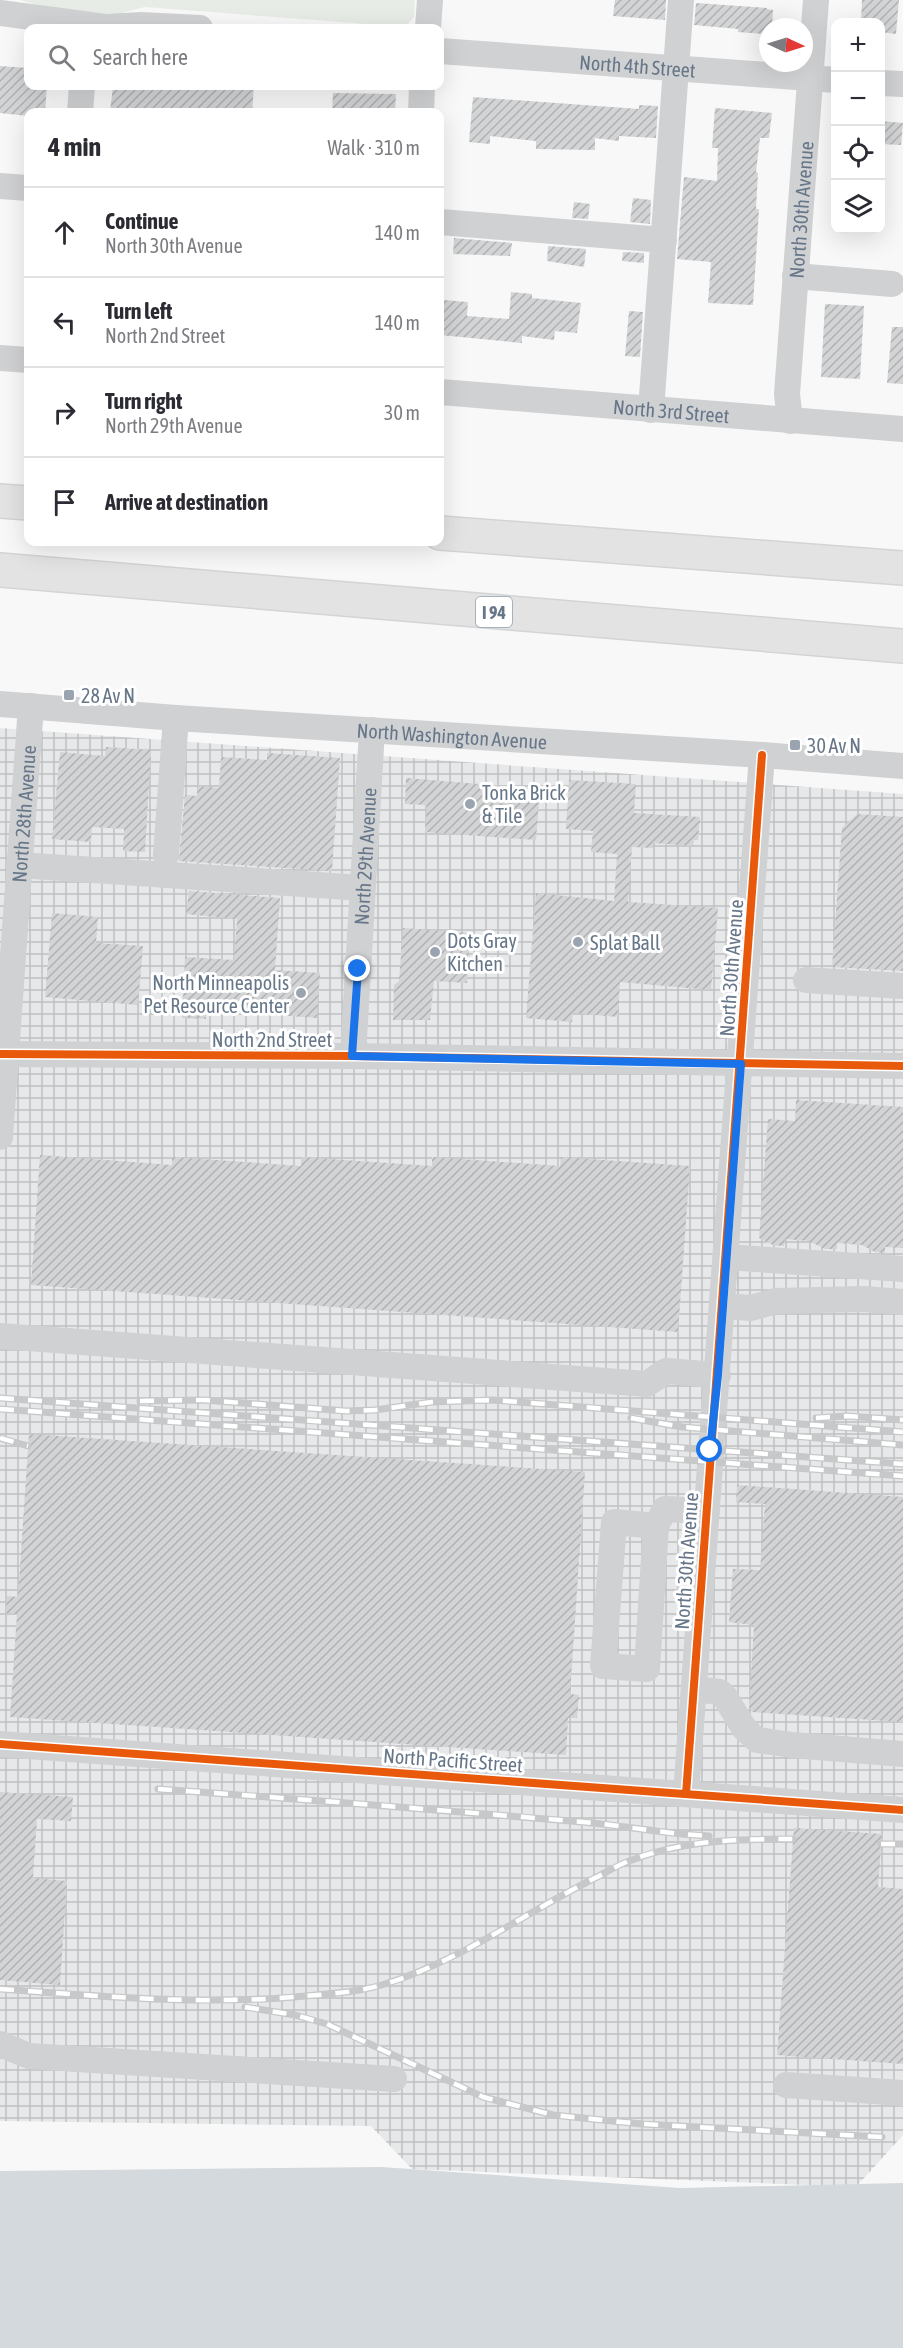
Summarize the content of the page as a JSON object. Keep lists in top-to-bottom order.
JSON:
{
  "streets": {
    "highway": ["I 94"],
    "street": [
      "North 4th Street",
      "North 30th Avenue",
      "North 3rd Street",
      "North Washington Avenue",
      "North 28th Avenue",
      "North 29th Avenue",
      "North 2nd Street",
      "North Pacific Street"
    ]
  },
  "crossings": [
    ["North 4th Street", "North 30th Avenue"],
    ["North 30th Avenue", "North 3rd Street"],
    ["North 30th Avenue", "North Washington Avenue"],
    ["North 30th Avenue", "North 2nd Street"],
    ["North 30th Avenue", "North Pacific Street"],
    ["North Washington Avenue", "North 28th Avenue"],
    ["North Washington Avenue", "North 29th Avenue"],
    ["North 28th Avenue", "North 2nd Street"],
    ["North 29th Avenue", "North 2nd Street"]
  ],
  "places": {
    "transit": ["28 Av N", "30 Av N"],
    "other": [
      "Tonka Brick & Tile",
      "Splat Ball",
      "Dots Gray Kitchen",
      "North Minneapolis Pet Resource Center"
    ]
  },
  "north": "right",
  "page": {
    "map_buttons": ["+", "−"],
    "search": "Search here",
    "heading": ["4 min", "Walk · 310 m"],
    "list": [
      ["Continue", "North 30th Avenue", "140 m"],
      ["Turn left", "North 2nd Street", "140 m"],
      ["Turn right", "North 29th Avenue", "30 m"],
      "Arrive at destination"
    ]
  }
}
